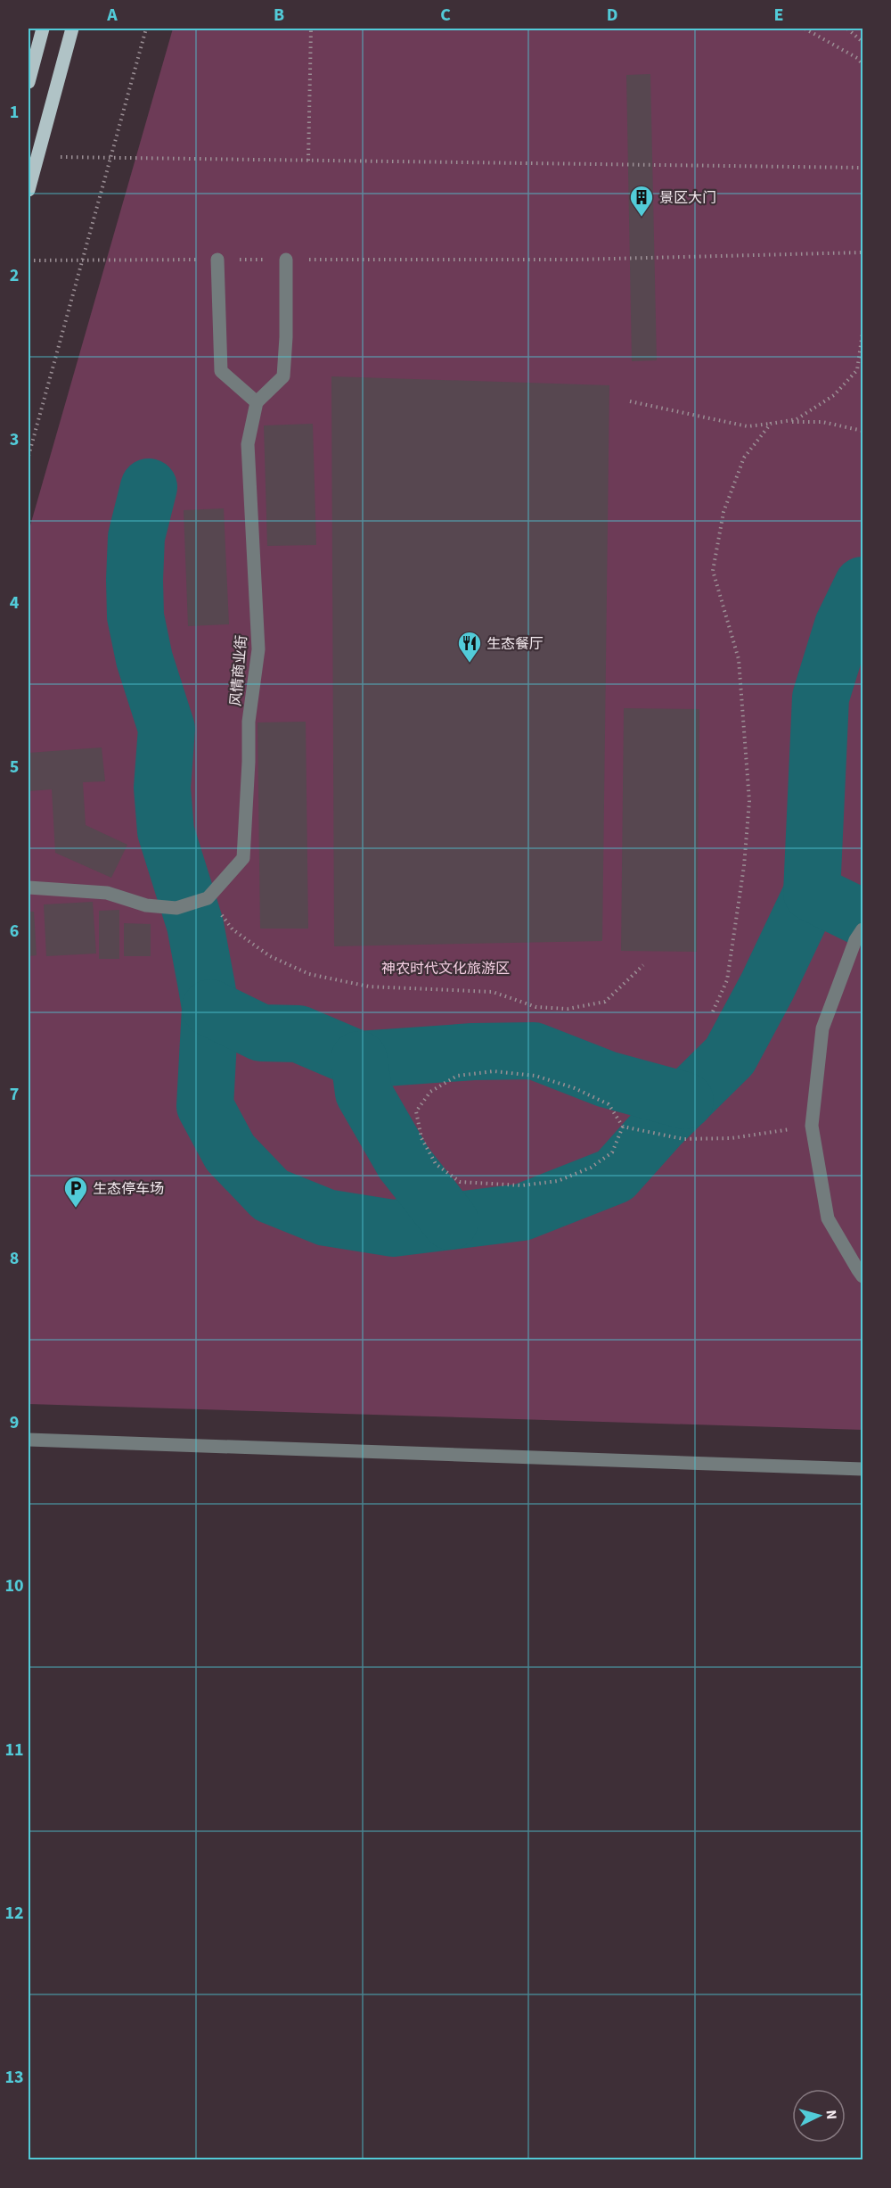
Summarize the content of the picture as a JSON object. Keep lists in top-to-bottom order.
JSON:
{
  "streets": {
    "street": ["风情商业街"]
  },
  "parks": ["神农时代文化旅游区"],
  "places": {
    "building": ["景区大门"],
    "restaurant": ["生态餐厅"],
    "parking": ["生态停车场"]
  },
  "north": "right",
  "grid": {
    "columns": [
      "A",
      "B",
      "C",
      "D",
      "E"
    ],
    "rows": [
      "1",
      "2",
      "3",
      "4",
      "5",
      "6",
      "7",
      "8",
      "9",
      "10",
      "11",
      "12",
      "13"
    ]
  }
}
